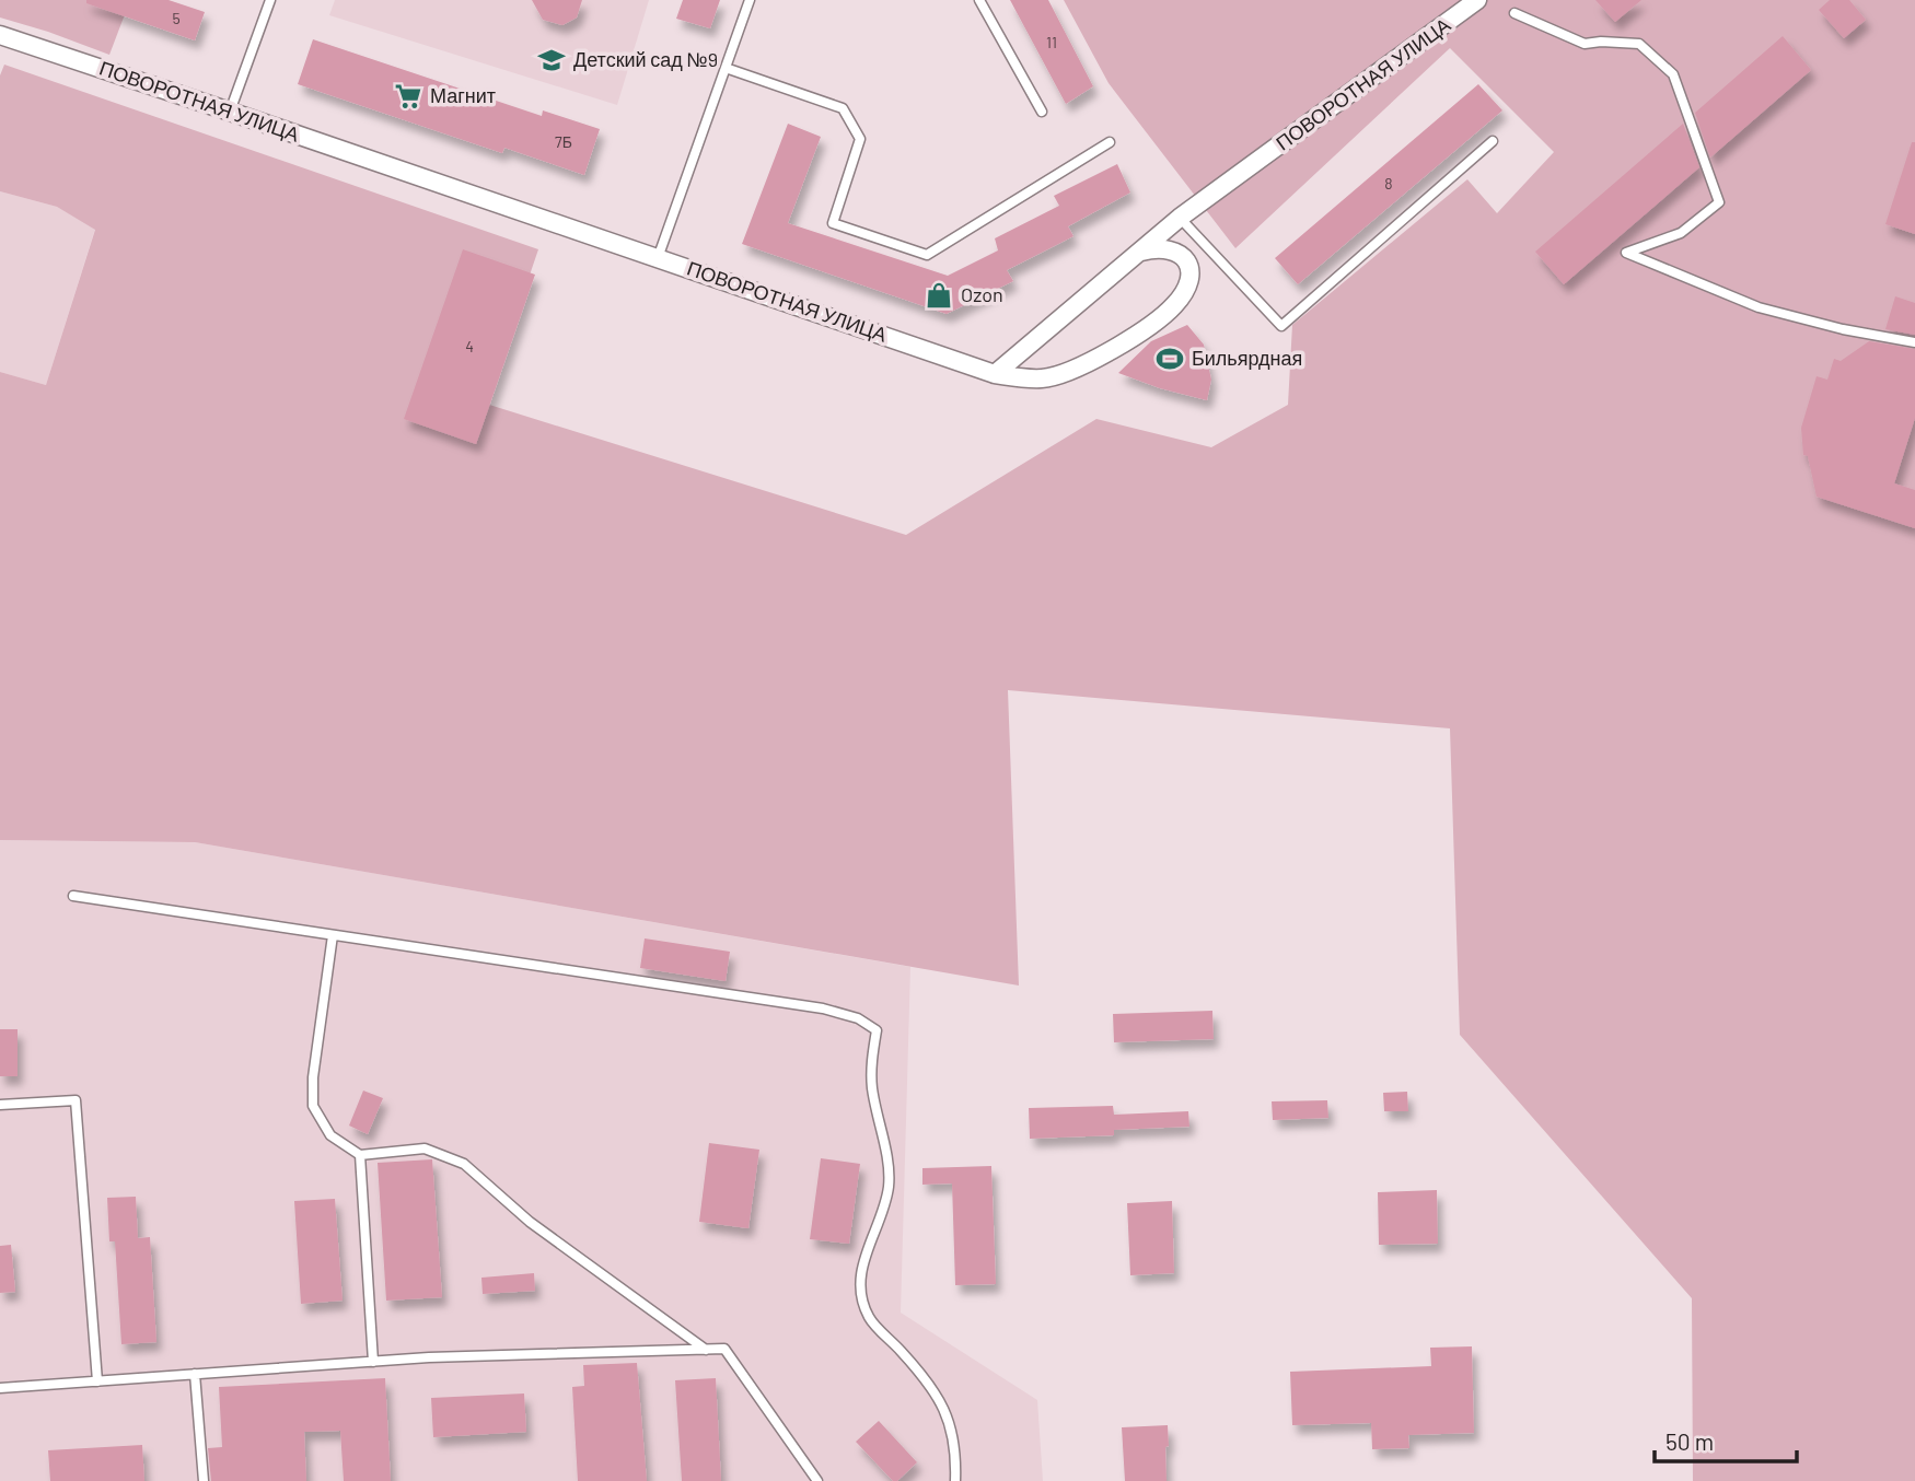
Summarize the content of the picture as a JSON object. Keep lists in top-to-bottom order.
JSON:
{
  "streets": {
    "street": ["ПОВОРОТНАЯ УЛИЦА"]
  },
  "places": {
    "school or university": ["Детский сад №9"],
    "supermarket": ["Магнит"],
    "shop": ["Ozon"],
    "sports": ["Бильярдная"]
  },
  "house_numbers": [
    "5",
    "11",
    "7Б",
    "8",
    "4"
  ],
  "scale_bar": "50 m"
}
